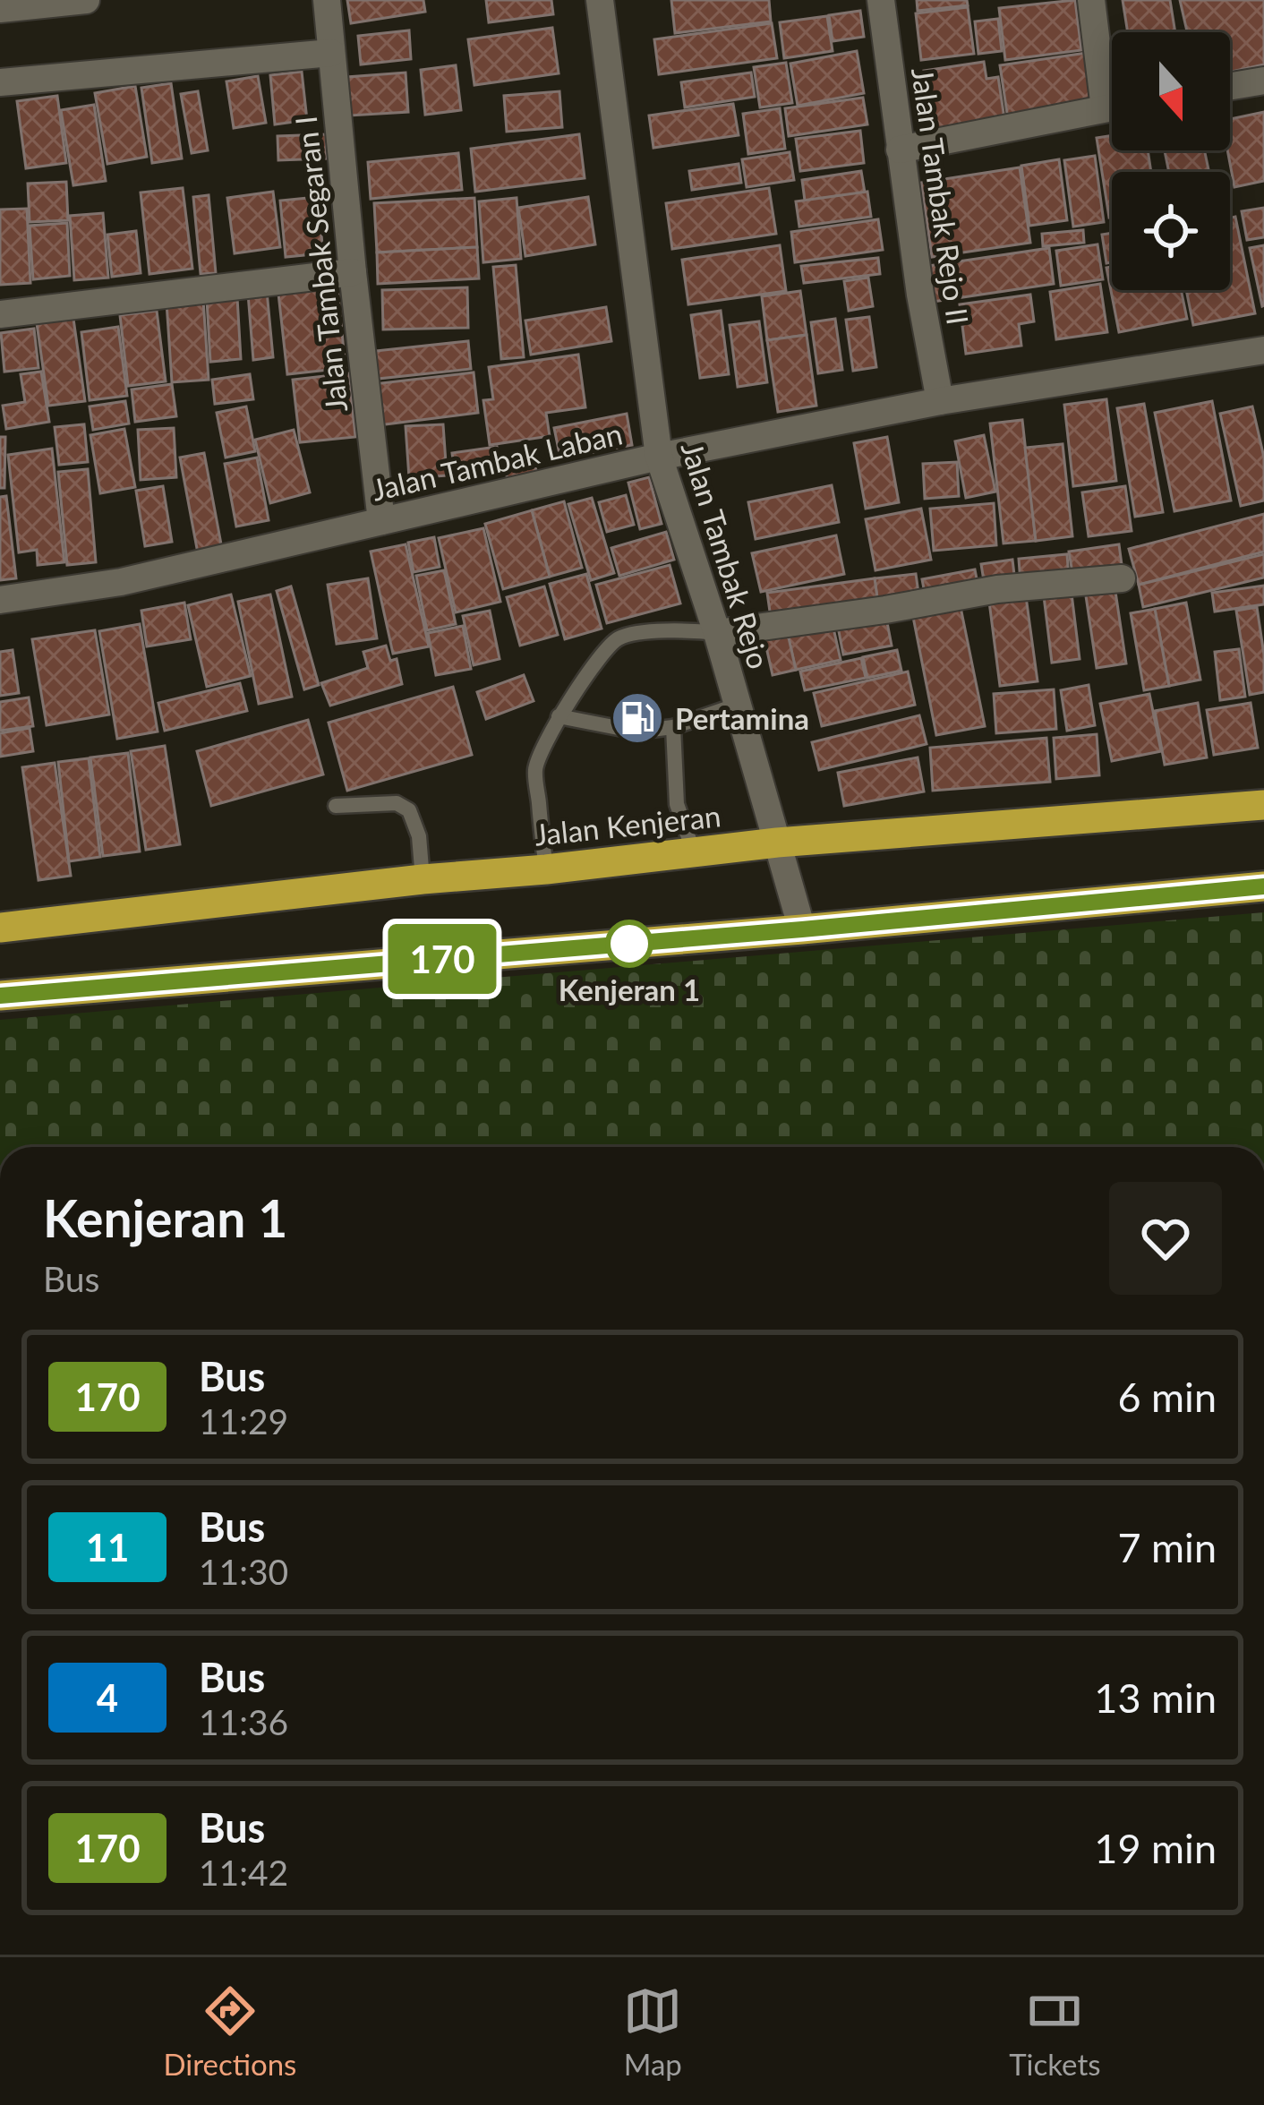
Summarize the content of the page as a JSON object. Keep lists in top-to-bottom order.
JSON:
{
  "streets": {
    "highway": ["Jalan Kenjeran"],
    "street": [
      "Jalan Tambak Rejo II",
      "Jalan Tambak Segaran I",
      "Jalan Tambak Laban",
      "Jalan Tambak Rejo"
    ]
  },
  "crossings": [
    ["Jalan Tambak Rejo II", "Jalan Tambak Laban"],
    ["Jalan Tambak Segaran I", "Jalan Tambak Laban"],
    ["Jalan Tambak Laban", "Jalan Tambak Rejo"],
    ["Jalan Tambak Rejo", "Jalan Kenjeran"]
  ],
  "places": {
    "fuel station": ["Pertamina"],
    "other": ["Kenjeran 1"]
  },
  "lines": ["bus line 170"],
  "north": "bottom",
  "page": {
    "on_map": "170",
    "heading": ["Kenjeran 1", "Bus"],
    "list": [
      {
        "mark": "170",
        "name": "Bus",
        "note": "11:29",
        "value": "6 min"
      },
      {
        "mark": "11",
        "name": "Bus",
        "note": "11:30",
        "value": "7 min"
      },
      {
        "mark": "4",
        "name": "Bus",
        "note": "11:36",
        "value": "13 min"
      },
      {
        "mark": "170",
        "name": "Bus",
        "note": "11:42",
        "value": "19 min"
      }
    ],
    "tabs": ["Directions", "Map", "Tickets"]
  }
}
